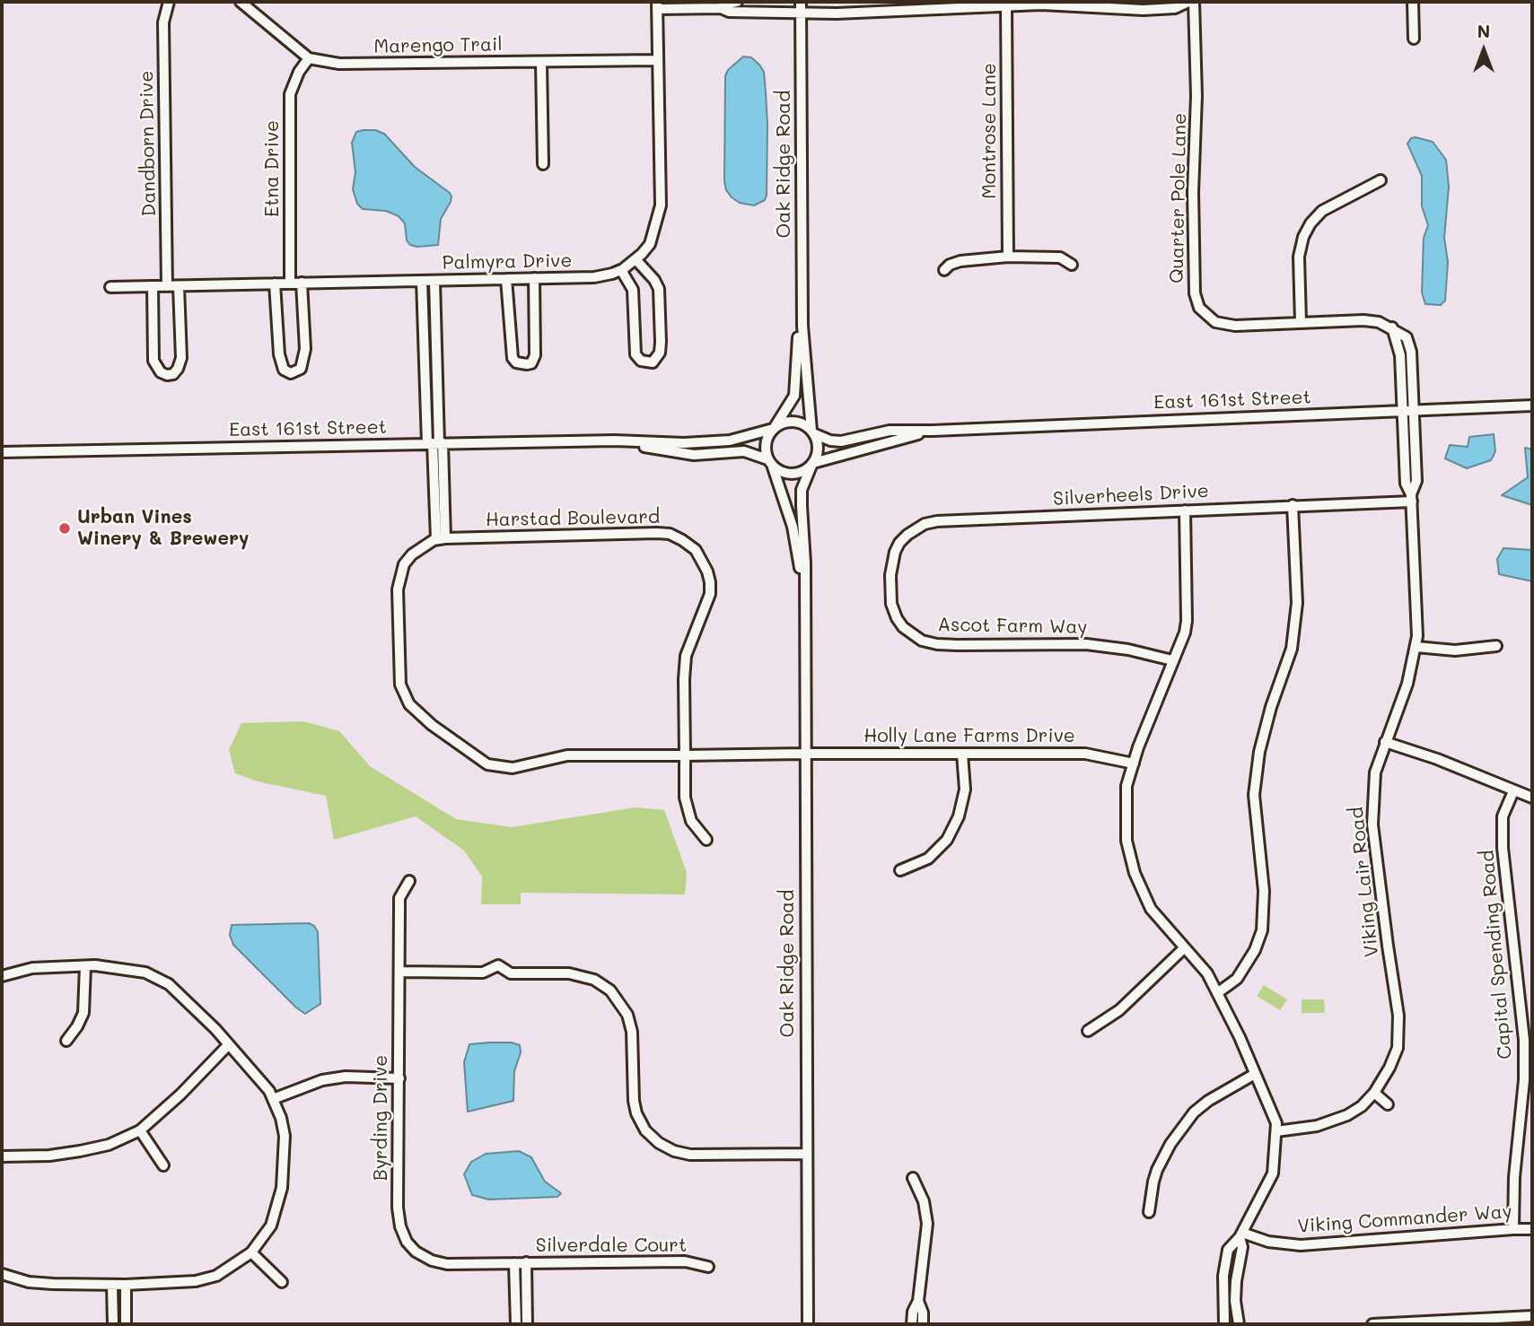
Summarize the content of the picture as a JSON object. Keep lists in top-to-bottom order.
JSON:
{
  "streets": {
    "street": [
      "Marengo Trail",
      "Montrose Lane",
      "Dandborn Drive",
      "Oak Ridge Road",
      "Etna Drive",
      "Quarter Pole Lane",
      "Palmyra Drive",
      "East 161st Street",
      "Silverheels Drive",
      "Harstad Boulevard",
      "Ascot Farm Way",
      "Holly Lane Farms Drive",
      "Viking Lair Road",
      "Capital Spending Road",
      "Byrding Drive",
      "Viking Commander Way",
      "Silverdale Court"
    ]
  },
  "crossings": [
    ["Marengo Trail", "Etna Drive"],
    ["Marengo Trail", "Palmyra Drive"],
    ["Dandborn Drive", "Palmyra Drive"],
    ["Oak Ridge Road", "East 161st Street"],
    ["Oak Ridge Road", "Holly Lane Farms Drive"],
    ["Etna Drive", "Palmyra Drive"],
    ["East 161st Street", "Viking Lair Road"],
    ["Silverheels Drive", "Ascot Farm Way"],
    ["Silverheels Drive", "Viking Lair Road"],
    ["Harstad Boulevard", "Holly Lane Farms Drive"],
    ["Capital Spending Road", "Viking Commander Way"],
    ["Byrding Drive", "Silverdale Court"]
  ],
  "places": ["Urban Vines Winery & Brewery"],
  "north": "top"
}
